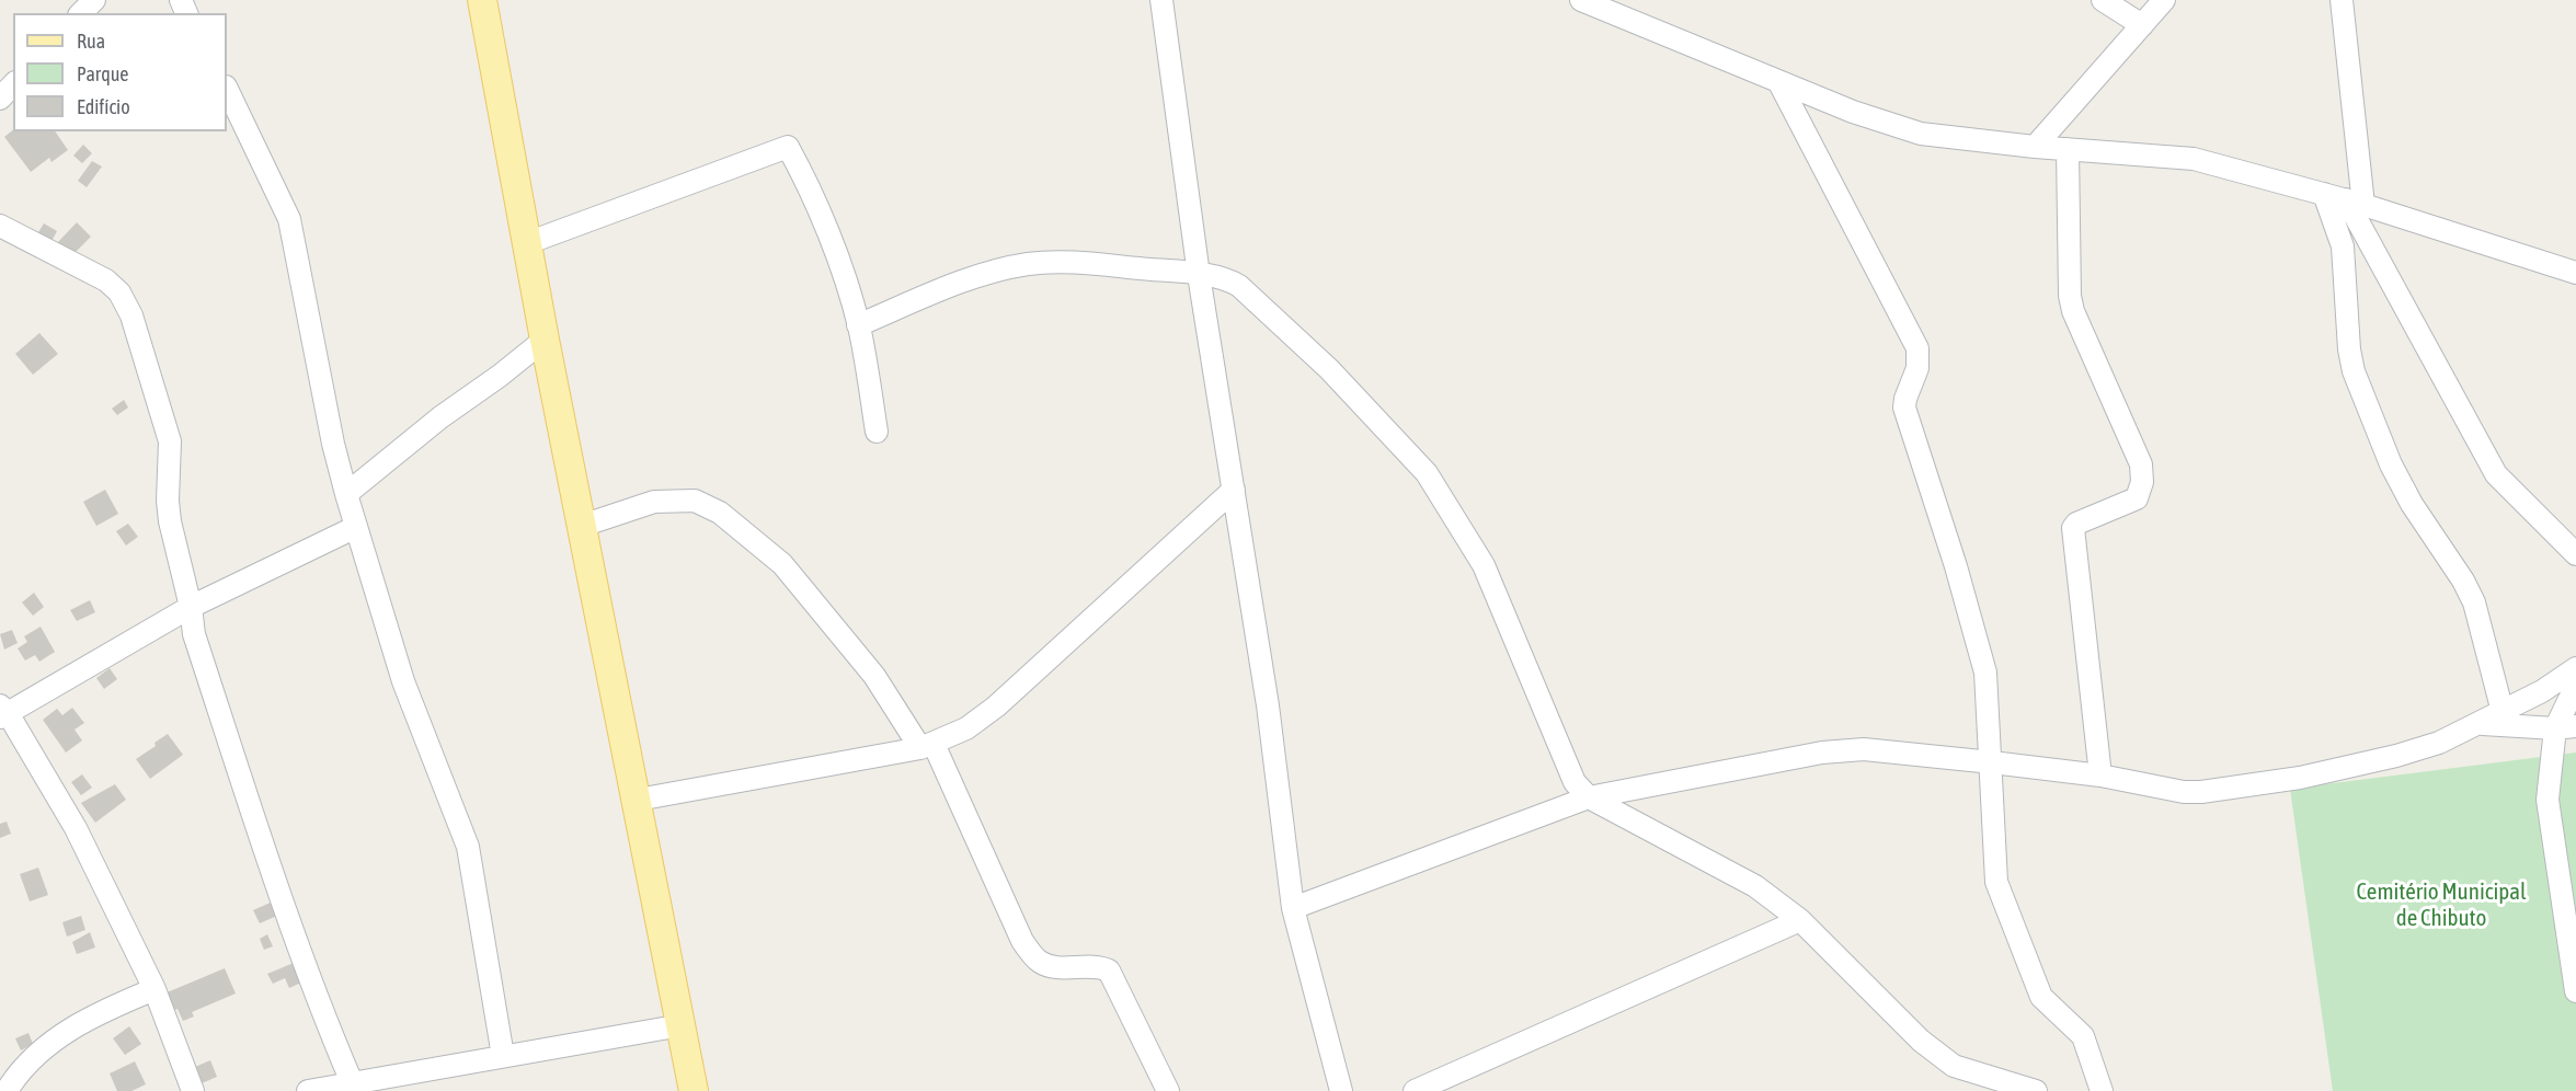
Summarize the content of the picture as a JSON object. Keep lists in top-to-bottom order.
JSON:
{
  "parks": ["Cemitério Municipal de Chibuto"],
  "legend": ["Rua", "Parque", "Edifício"]
}
